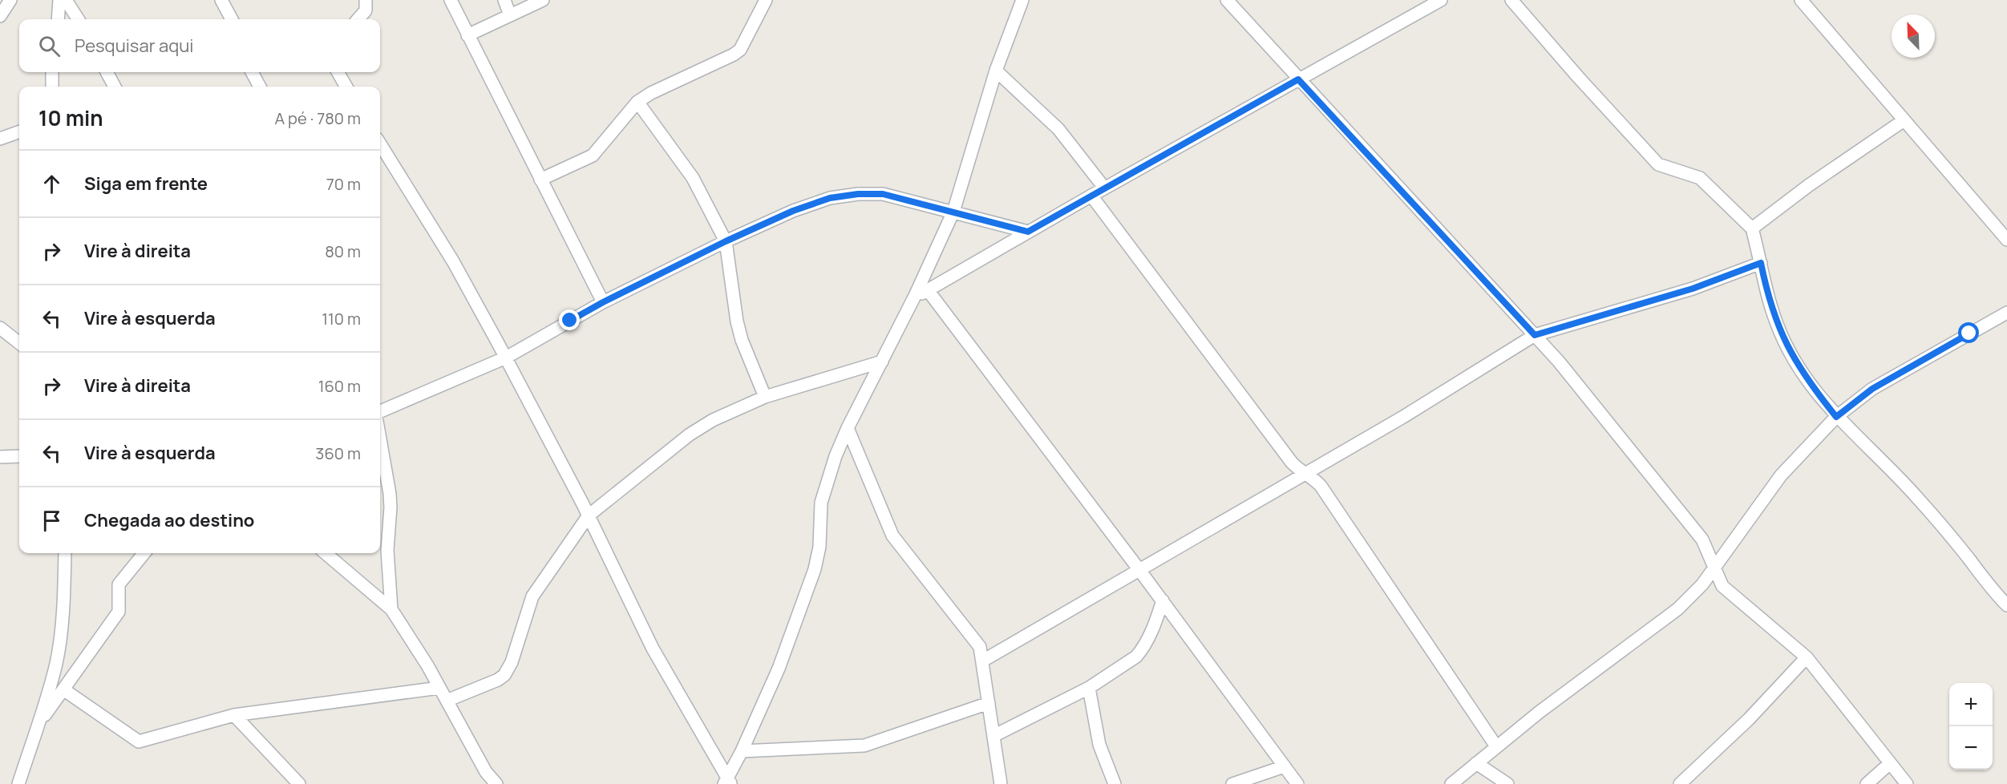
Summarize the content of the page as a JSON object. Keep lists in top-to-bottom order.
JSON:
{
  "north": "top left",
  "page": {
    "search": "Pesquisar aqui",
    "heading": ["10 min", "A pé · 780 m"],
    "list": [
      ["Siga em frente", "70 m"],
      ["Vire à direita", "80 m"],
      ["Vire à esquerda", "110 m"],
      ["Vire à direita", "160 m"],
      ["Vire à esquerda", "360 m"],
      "Chegada ao destino"
    ],
    "map_buttons": ["+", "−"]
  }
}
